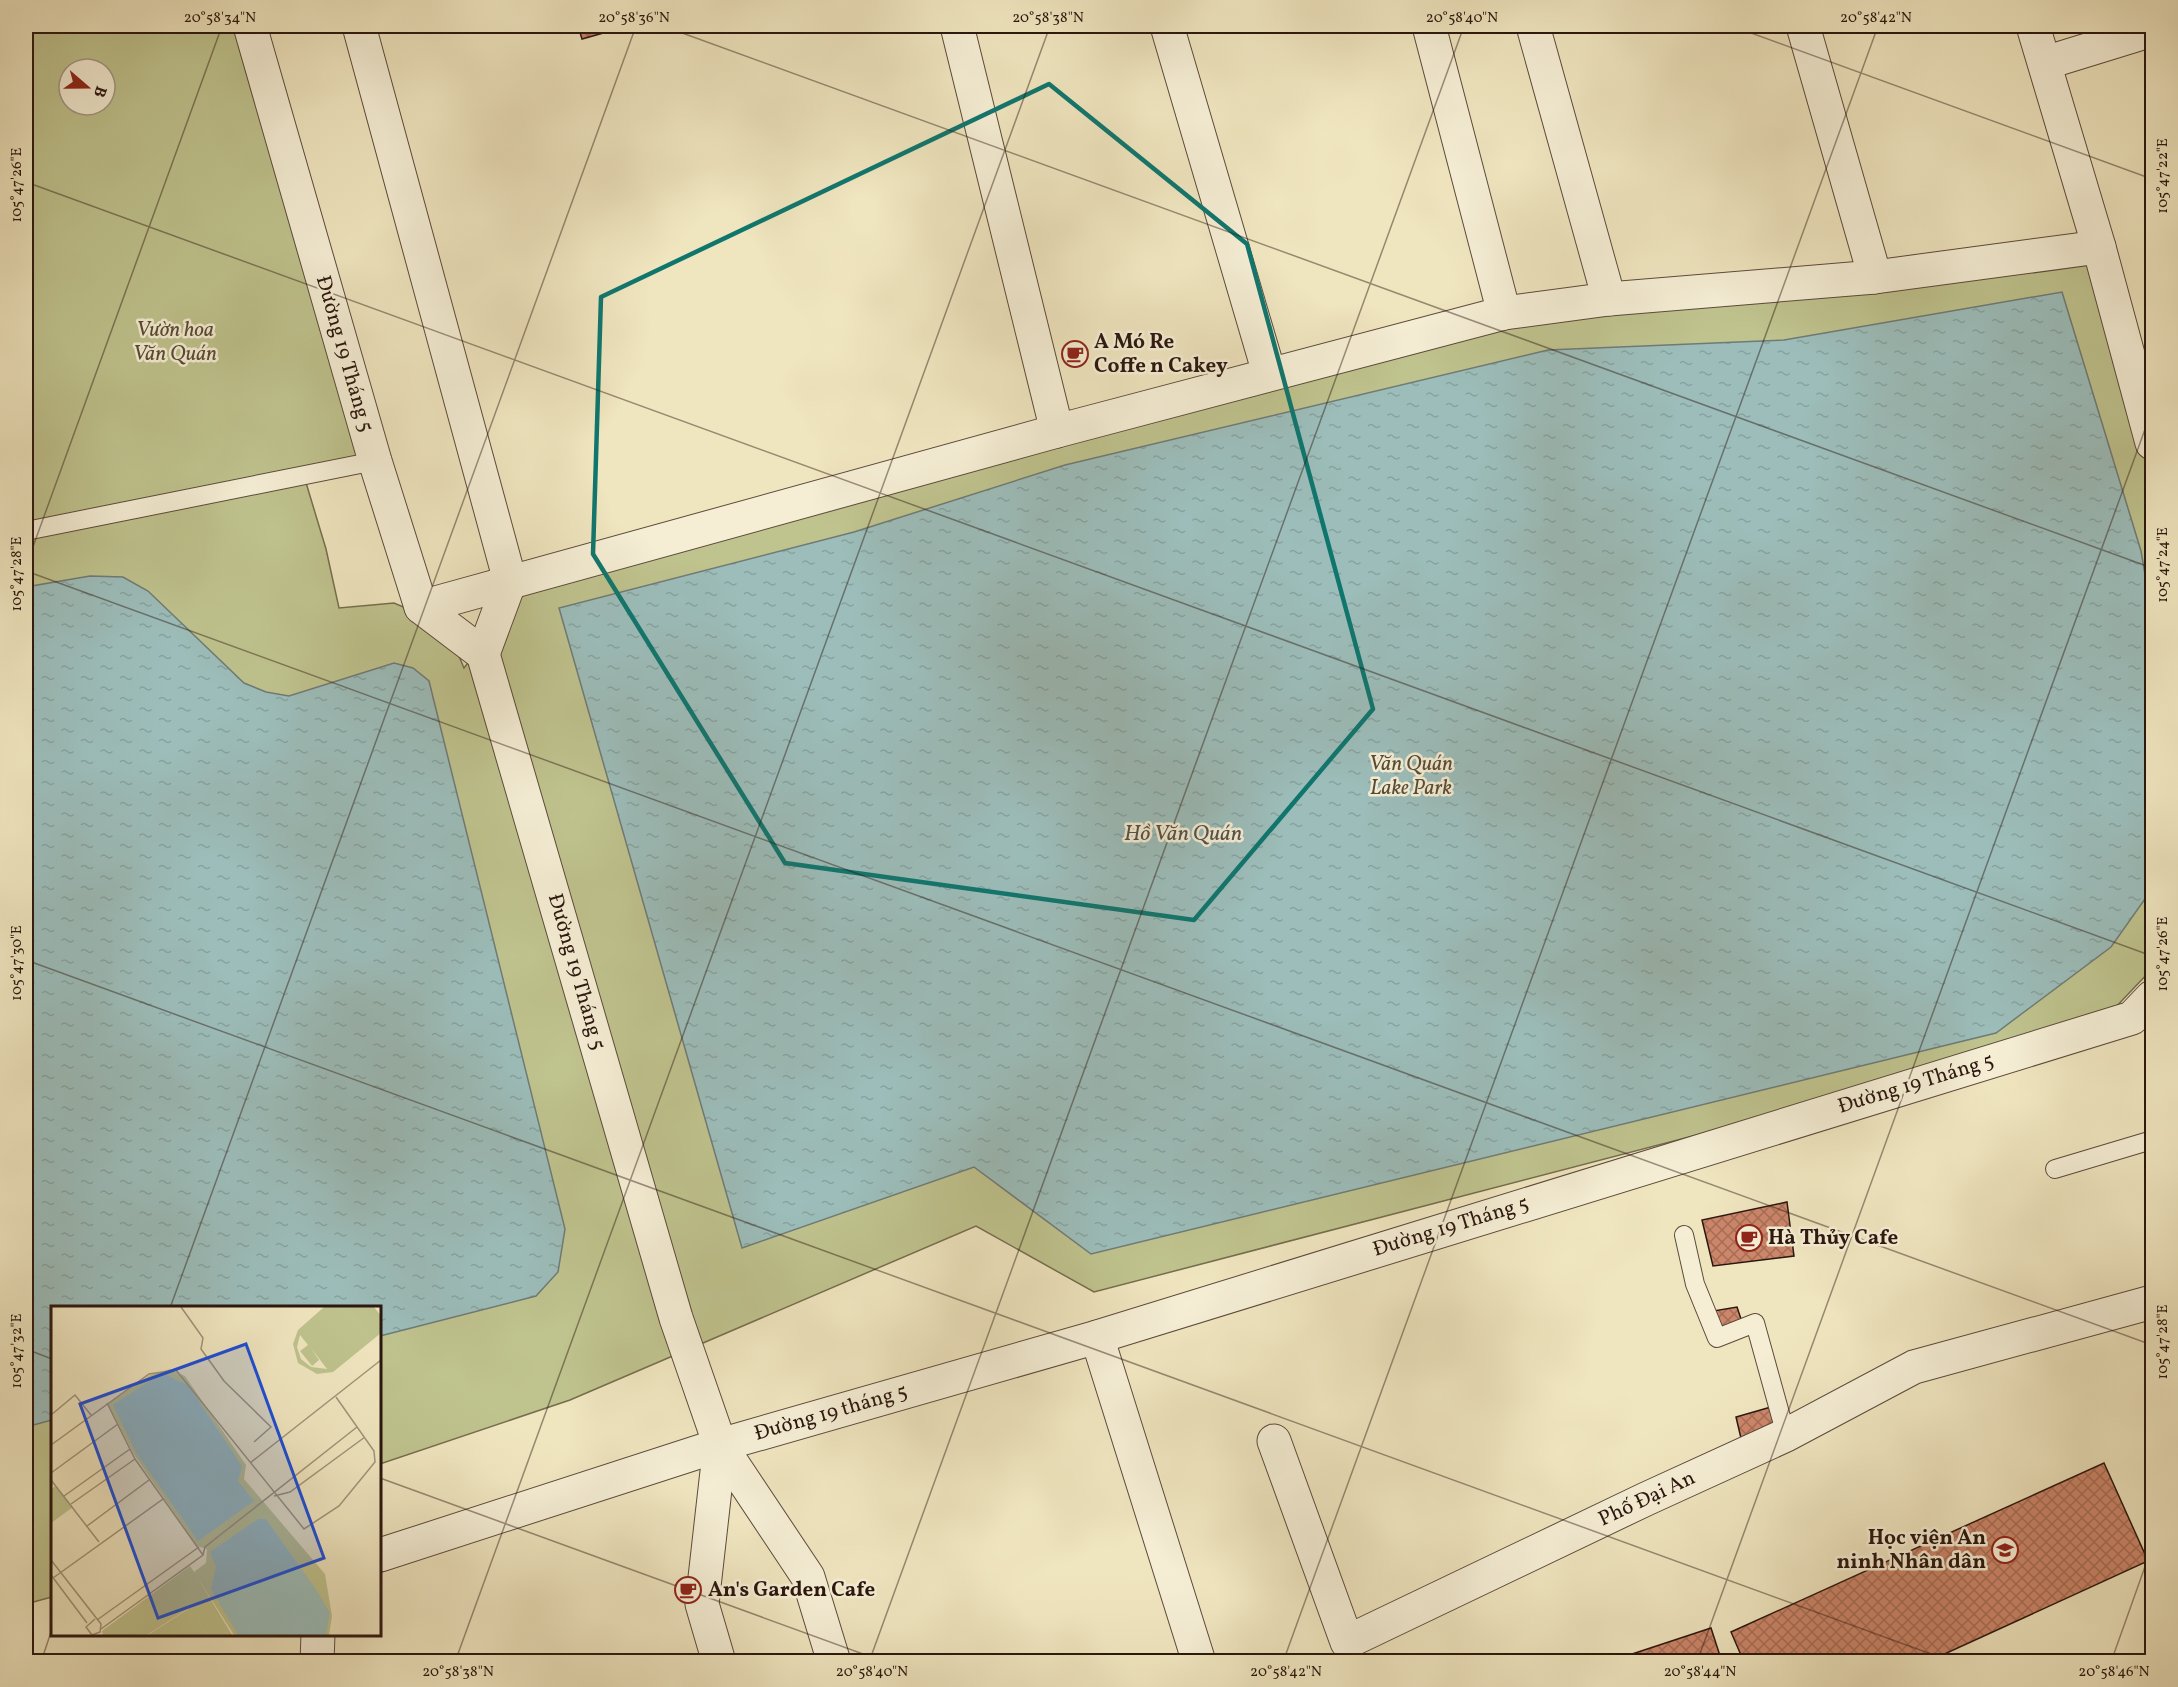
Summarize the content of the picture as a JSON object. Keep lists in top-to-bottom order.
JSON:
{
  "streets": {
    "street": ["Đường 19 Tháng 5", "Đường 19 tháng 5", "Phố Đại An"]
  },
  "crossings": [
    ["Đường 19 Tháng 5", "Đường 19 tháng 5"]
  ],
  "water": ["Hồ Văn Quán"],
  "parks": ["Vườn hoa Văn Quán", "Văn Quán Lake Park"],
  "places": {
    "cafe": ["A Mó Re Coffe n Cakey", "Hà Thủy Cafe", "An's Garden Cafe"],
    "school or university": ["Học viện An ninh Nhân dân"]
  },
  "north": "right",
  "coordinates": [
    "20°58'34\"N",
    "20°58'36\"N",
    "20°58'38\"N",
    "20°58'40\"N",
    "20°58'42\"N",
    "105°47'22\"E",
    "105°47'26\"E",
    "105°47'24\"E",
    "105°47'28\"E",
    "105°47'30\"E",
    "105°47'32\"E",
    "20°58'44\"N",
    "20°58'46\"N"
  ]
}
